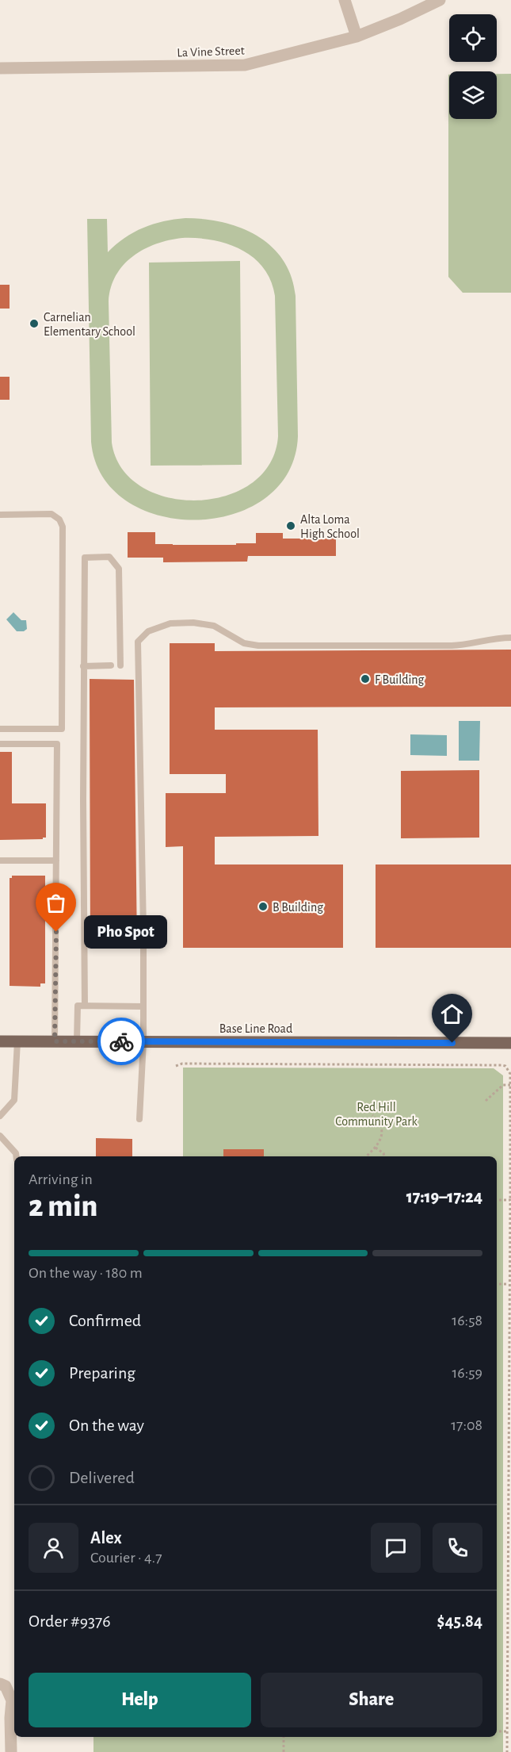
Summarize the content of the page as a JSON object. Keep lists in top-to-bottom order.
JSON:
{
  "streets": {
    "main road": ["Base Line Road"],
    "street": ["La Vine Street"]
  },
  "parks": ["Red Hill Community Park"],
  "places": [
    "Carnelian Elementary School",
    "Alta Loma High School",
    "F Building",
    "B Building",
    "Pho Spot"
  ],
  "page": {
    "bubble": "Pho Spot",
    "heading": ["2 min", "Arriving in", "17:19–17:24"],
    "panel": [
      "Alex",
      "Courier · 4.7",
      "Order #9376",
      "$45.84"
    ],
    "bar": "On the way · 180 m",
    "list": [
      ["Confirmed", "16:58"],
      ["Preparing", "16:59"],
      ["On the way", "17:08"],
      "Delivered"
    ],
    "buttons": ["Help", "Share"]
  }
}
